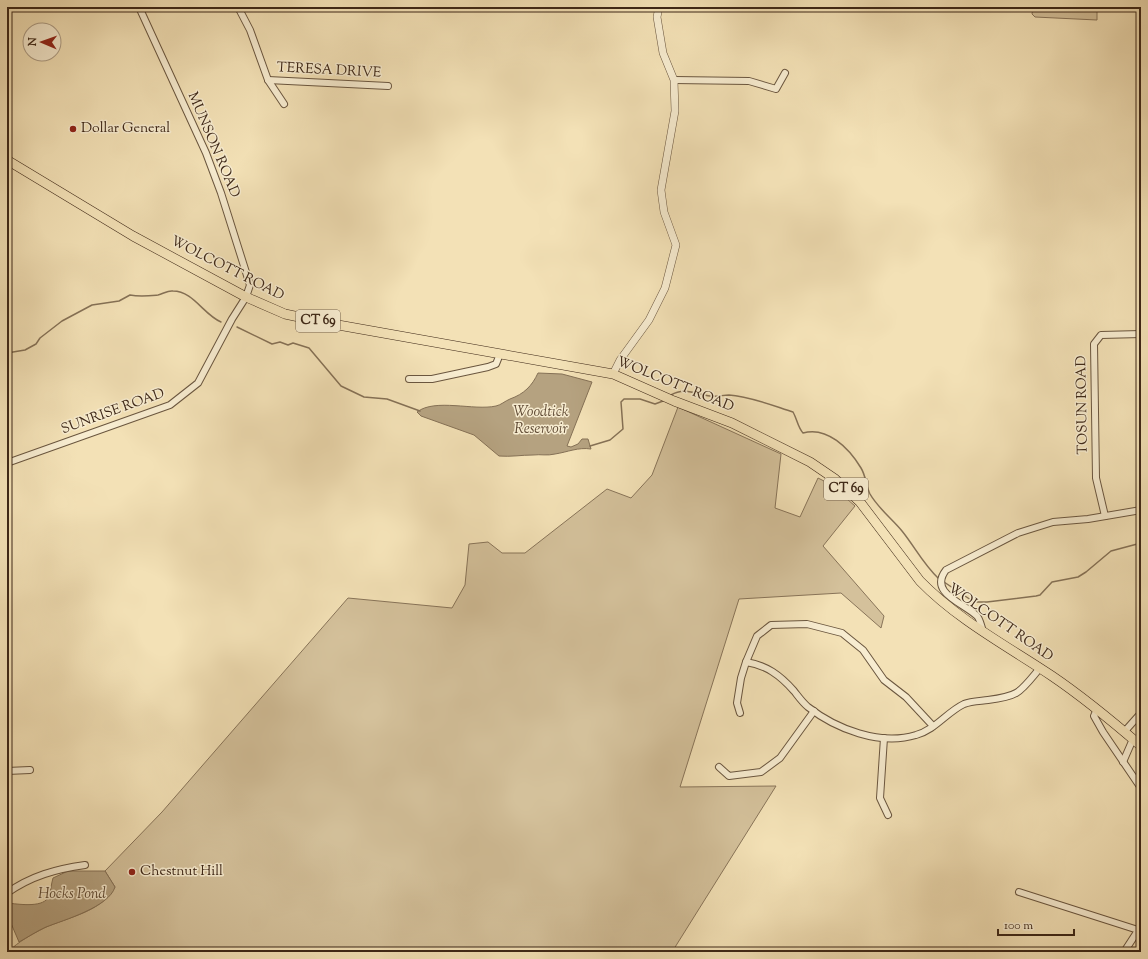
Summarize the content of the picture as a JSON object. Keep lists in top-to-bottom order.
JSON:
{
  "streets": {
    "main road": ["WOLCOTT ROAD", "CT 69"],
    "street": [
      "TERESA DRIVE",
      "MUNSON ROAD",
      "TOSUN ROAD",
      "SUNRISE ROAD"
    ]
  },
  "crossings": [
    ["MUNSON ROAD", "WOLCOTT ROAD"],
    ["MUNSON ROAD", "SUNRISE ROAD"],
    ["WOLCOTT ROAD", "SUNRISE ROAD"]
  ],
  "water": ["Woodtick Reservoir", "Hocks Pond"],
  "places": ["Dollar General", "Chestnut Hill"],
  "scale_bar": "100 m",
  "north": "left"
}
